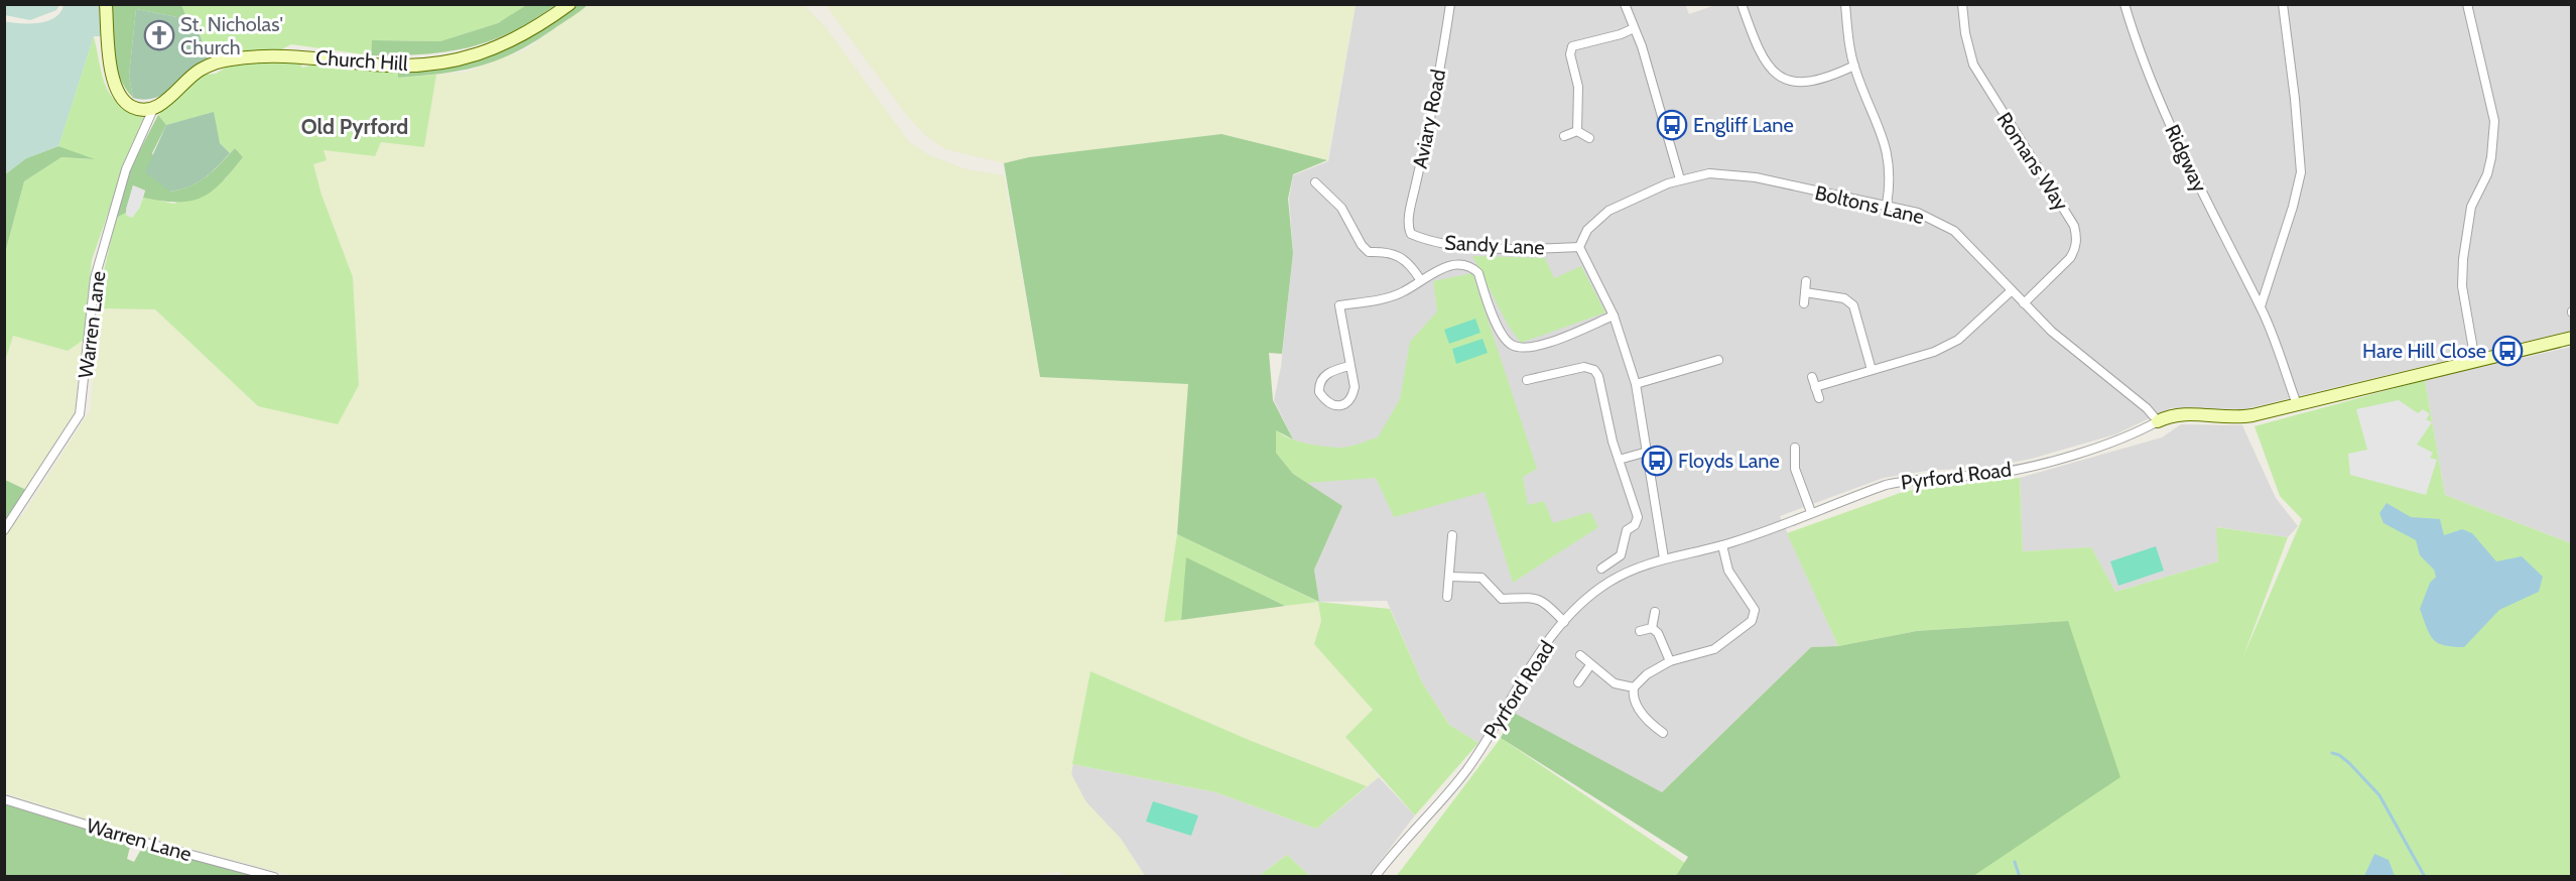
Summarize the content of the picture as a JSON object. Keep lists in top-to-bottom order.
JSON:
{
  "streets": {
    "main road": ["Church Hill", "Pyrford Road"],
    "street": [
      "Aviary Road",
      "Ridgway",
      "Romans Way",
      "Boltons Lane",
      "Sandy Lane",
      "Warren Lane"
    ]
  },
  "crossings": [
    ["Church Hill", "Warren Lane"],
    ["Aviary Road", "Sandy Lane"],
    ["Ridgway", "Pyrford Road"],
    ["Romans Way", "Boltons Lane"],
    ["Boltons Lane", "Sandy Lane"],
    ["Boltons Lane", "Pyrford Road"]
  ],
  "districts": ["Old Pyrford"],
  "places": {
    "church": ["St. Nicholas' Church"],
    "bus stop": ["Engliff Lane", "Hare Hill Close", "Floyds Lane"]
  }
}
